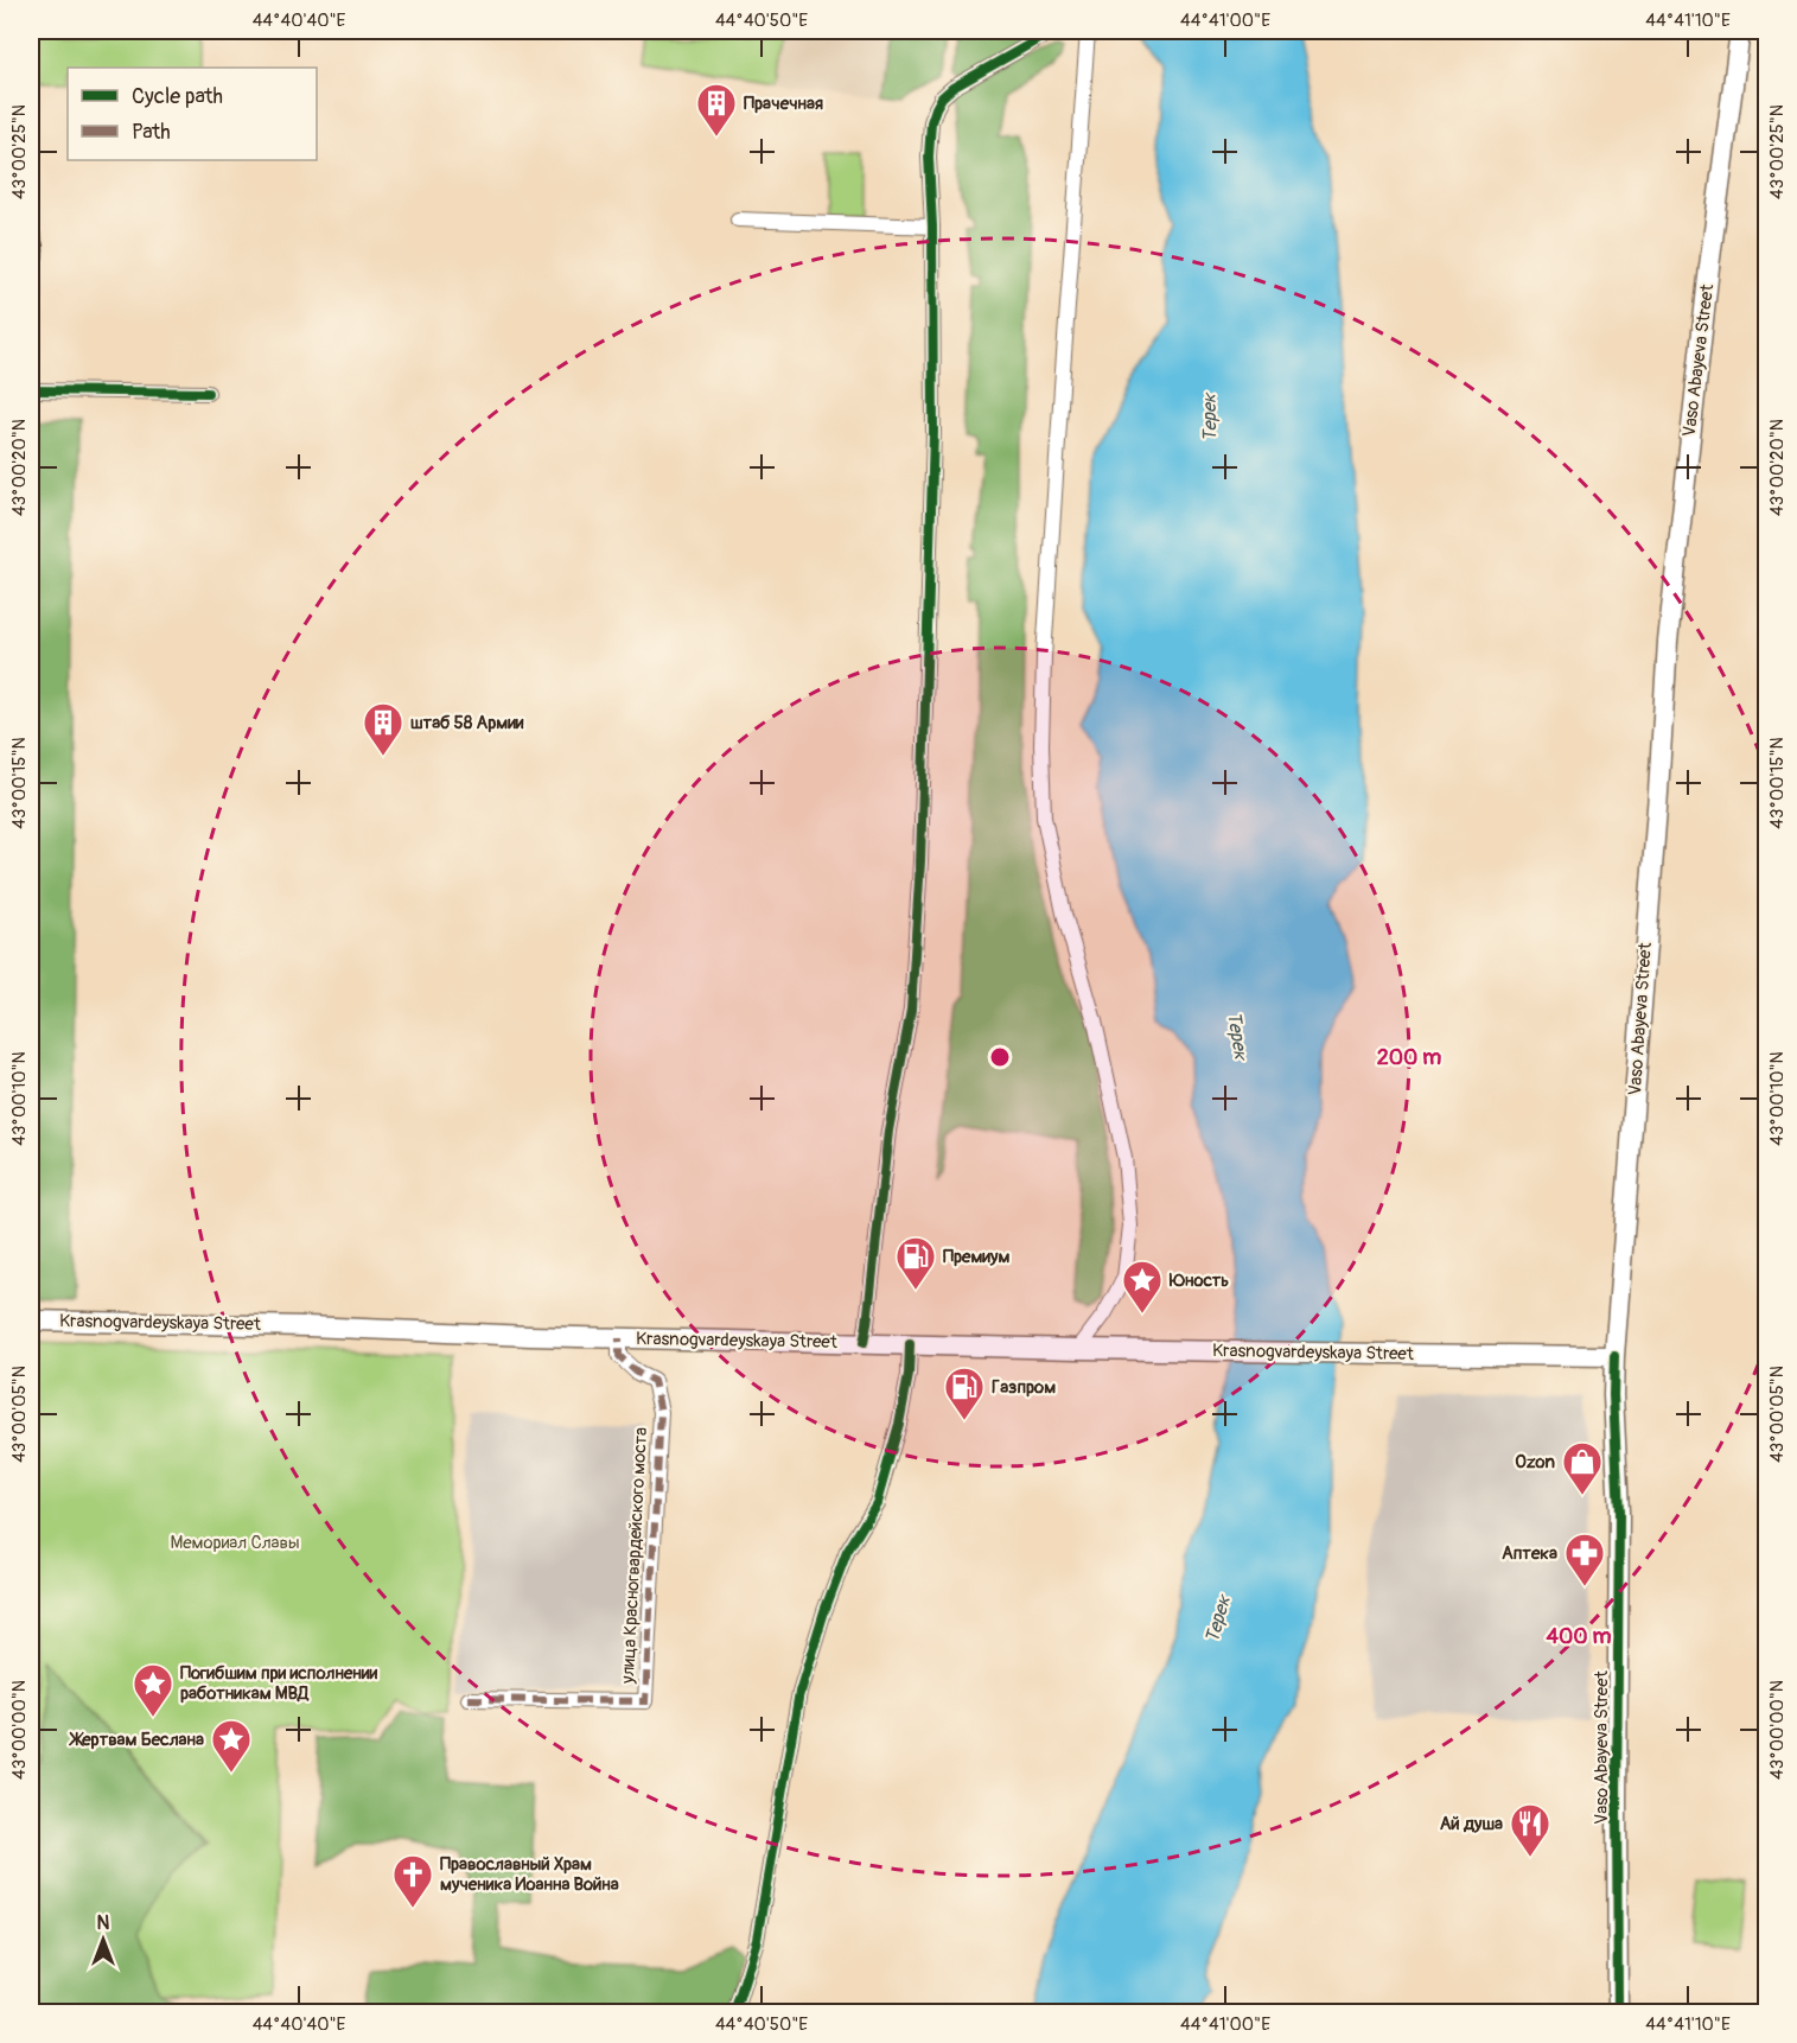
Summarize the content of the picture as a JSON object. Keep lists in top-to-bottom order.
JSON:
{
  "streets": {
    "main road": ["Vaso Abayeva Street", "Krasnogvardeyskaya Street"],
    "street": ["улица Красногвардейского моста"]
  },
  "crossings": [
    ["Vaso Abayeva Street", "Krasnogvardeyskaya Street"],
    ["Krasnogvardeyskaya Street", "улица Красногвардейского моста"]
  ],
  "water": ["Терек"],
  "parks": ["Мемориал Славы"],
  "places": {
    "building": ["Прачечная", "штаб 58 Армии"],
    "fuel station": ["Премиум", "Газпром"],
    "place": ["Юность", "Погибшим при исполнении работникам МВД", "Жертвам Беслана"],
    "shop": ["Ozon"],
    "pharmacy": ["Аптека"],
    "restaurant": ["Ай душа"],
    "church": ["Православный Храм мученика Иоанна Война"]
  },
  "legend": ["Cycle path", "Path"],
  "north": "top",
  "coordinates": [
    "44°40'40\"E",
    "44°40'50\"E",
    "44°41'00\"E",
    "44°41'10\"E",
    "43°00'25\"N",
    "43°00'20\"N",
    "43°00'15\"N",
    "43°00'10\"N",
    "43°00'05\"N",
    "43°00'00\"N"
  ],
  "rings": ["200 m", "400 m"]
}
